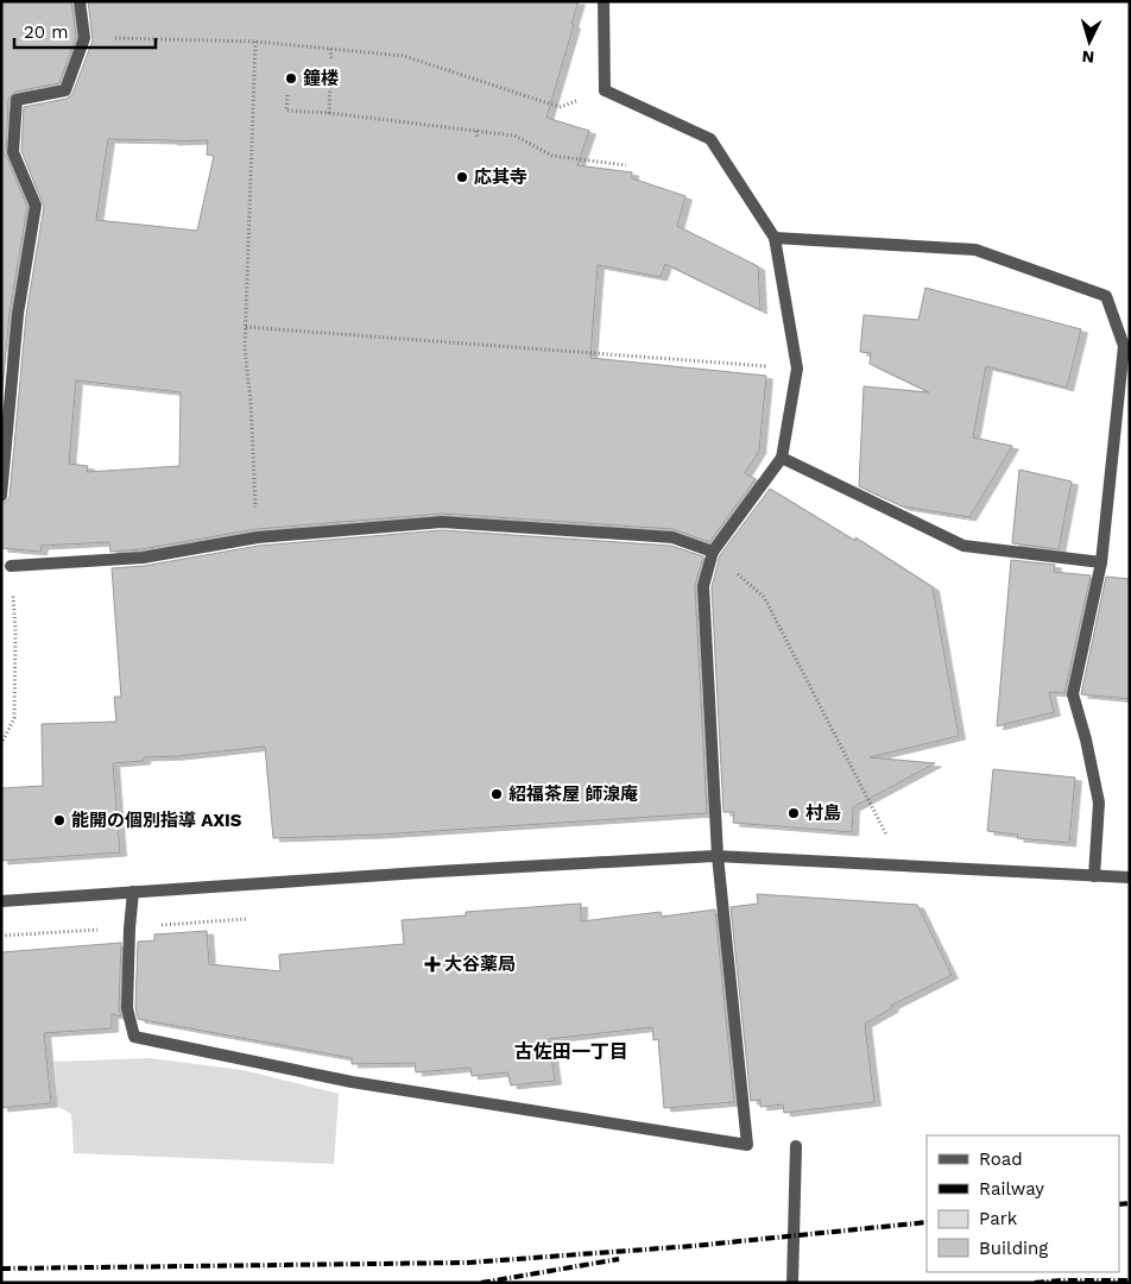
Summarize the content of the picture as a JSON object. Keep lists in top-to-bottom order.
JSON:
{
  "districts": ["古佐田一丁目"],
  "places": {
    "other": [
      "鐘楼",
      "応其寺",
      "紹福茶屋 師湶庵",
      "村島",
      "能開の個別指導 AXIS"
    ],
    "health": ["大谷薬局"]
  },
  "legend": [
    "Road",
    "Railway",
    "Park",
    "Building"
  ],
  "scale_bar": "20 m",
  "north": "bottom"
}
